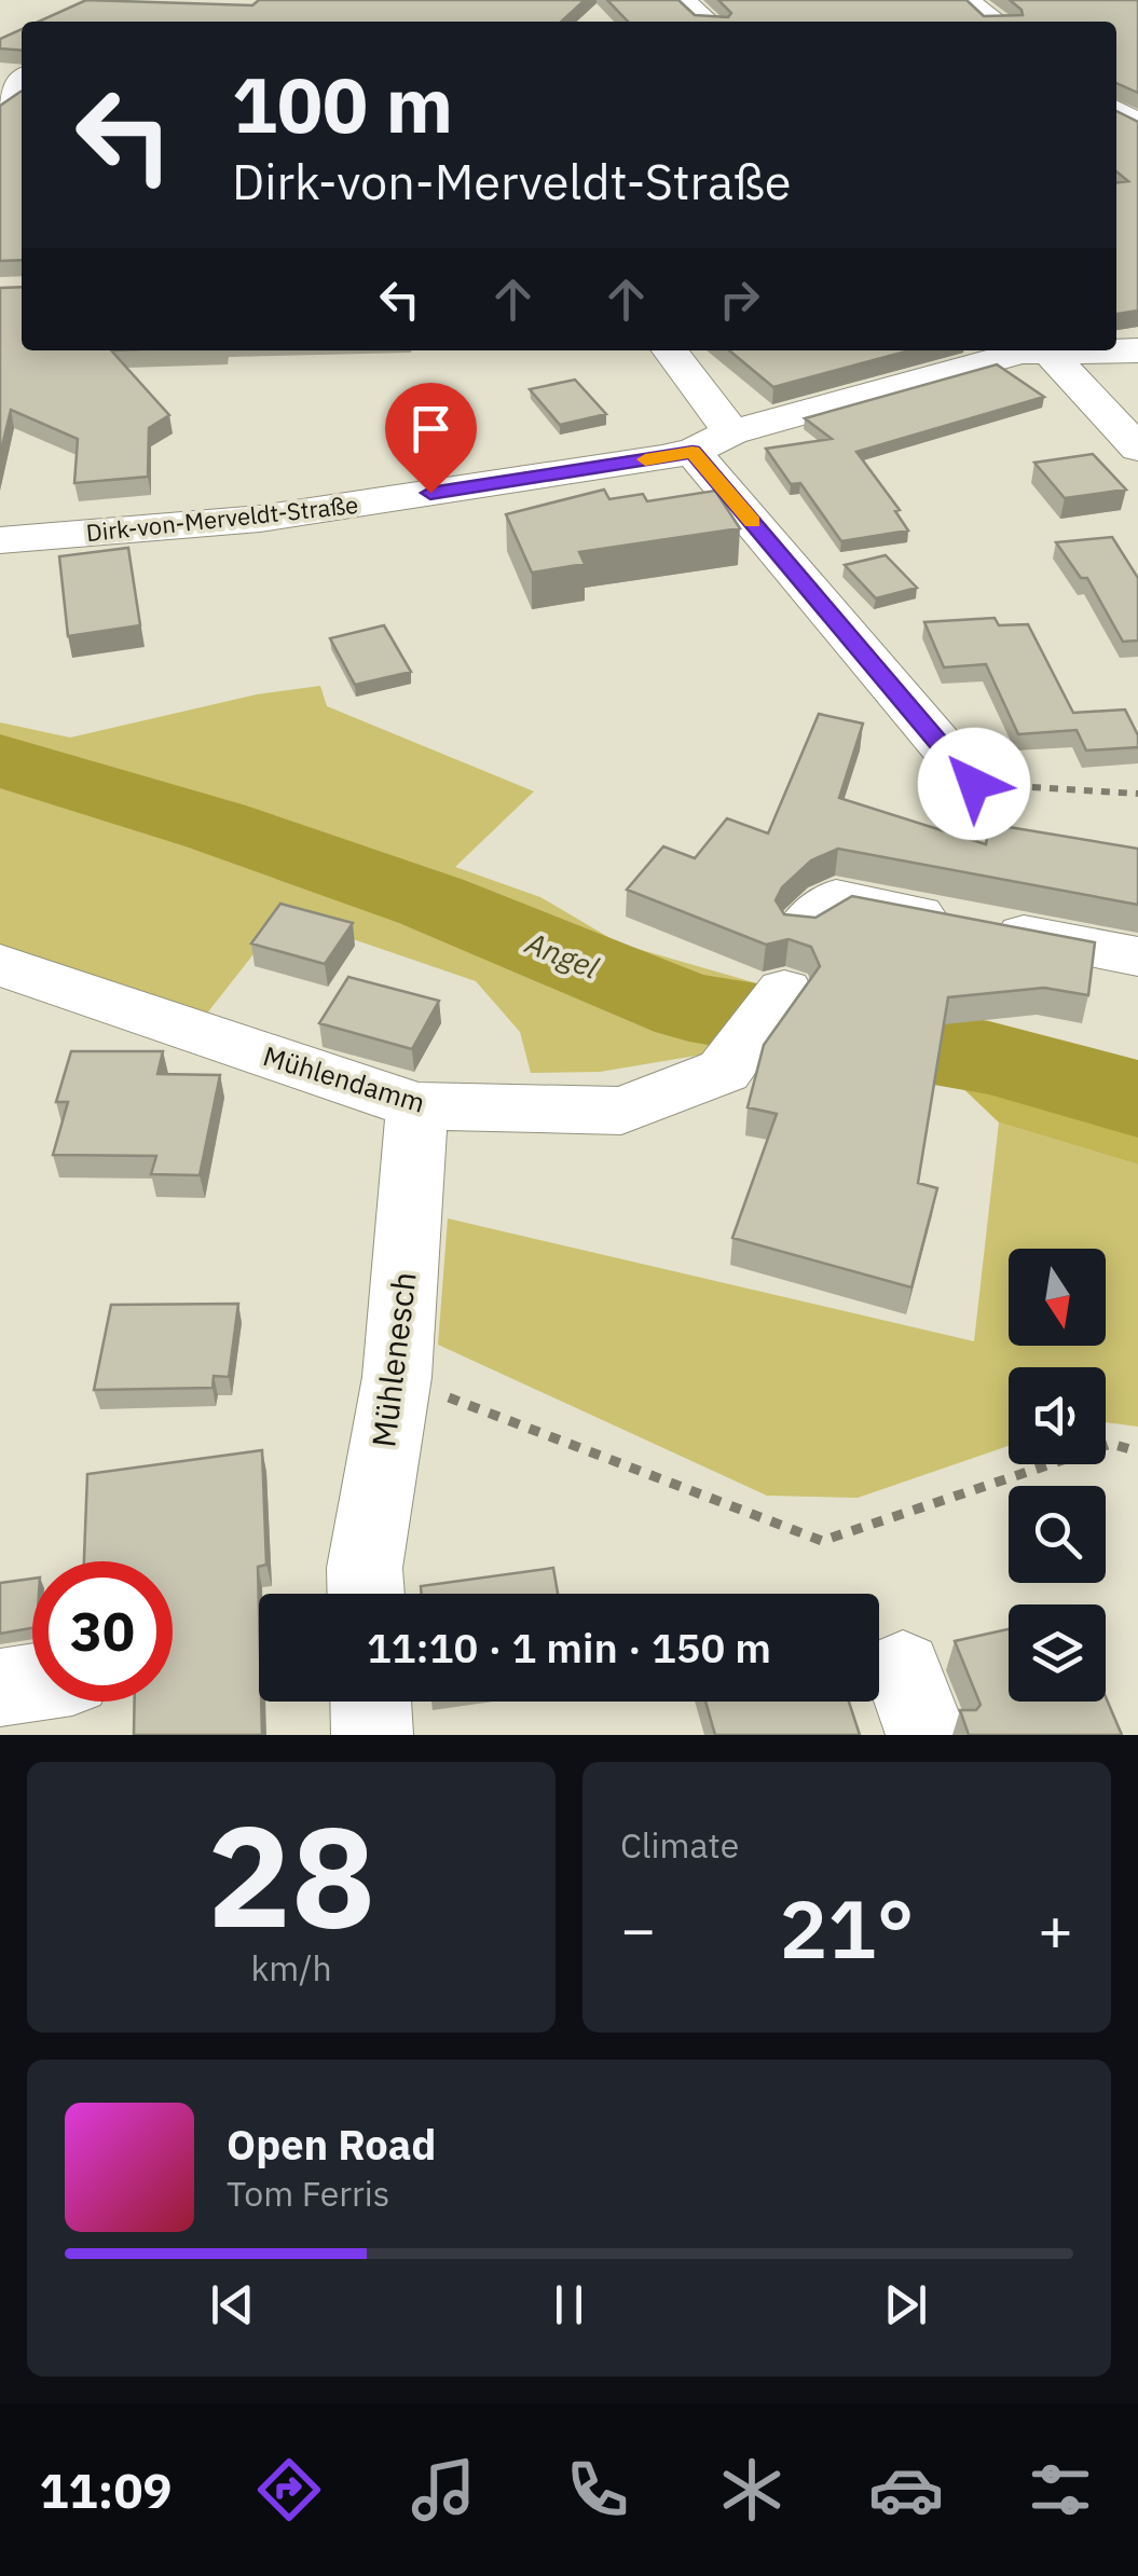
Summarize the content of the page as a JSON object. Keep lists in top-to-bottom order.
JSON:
{
  "streets": {
    "street": ["Dirk-von-Merveldt-Straße", "Mühlendamm", "Mühlenesch"]
  },
  "crossings": [
    ["Mühlendamm", "Mühlenesch"]
  ],
  "water": ["Angel"],
  "north": "bottom",
  "page": {
    "turn": ["100 m", "Dirk-von-Merveldt-Straße"],
    "limit": "30",
    "trip": "11:10 · 1 min · 150 m",
    "tile": [
      ["28", "km/h"],
      "Climate"
    ],
    "heat": ["−", "21°", "+"],
    "song": ["Open Road", "Tom Ferris"],
    "tabs": "11:09"
  }
}
